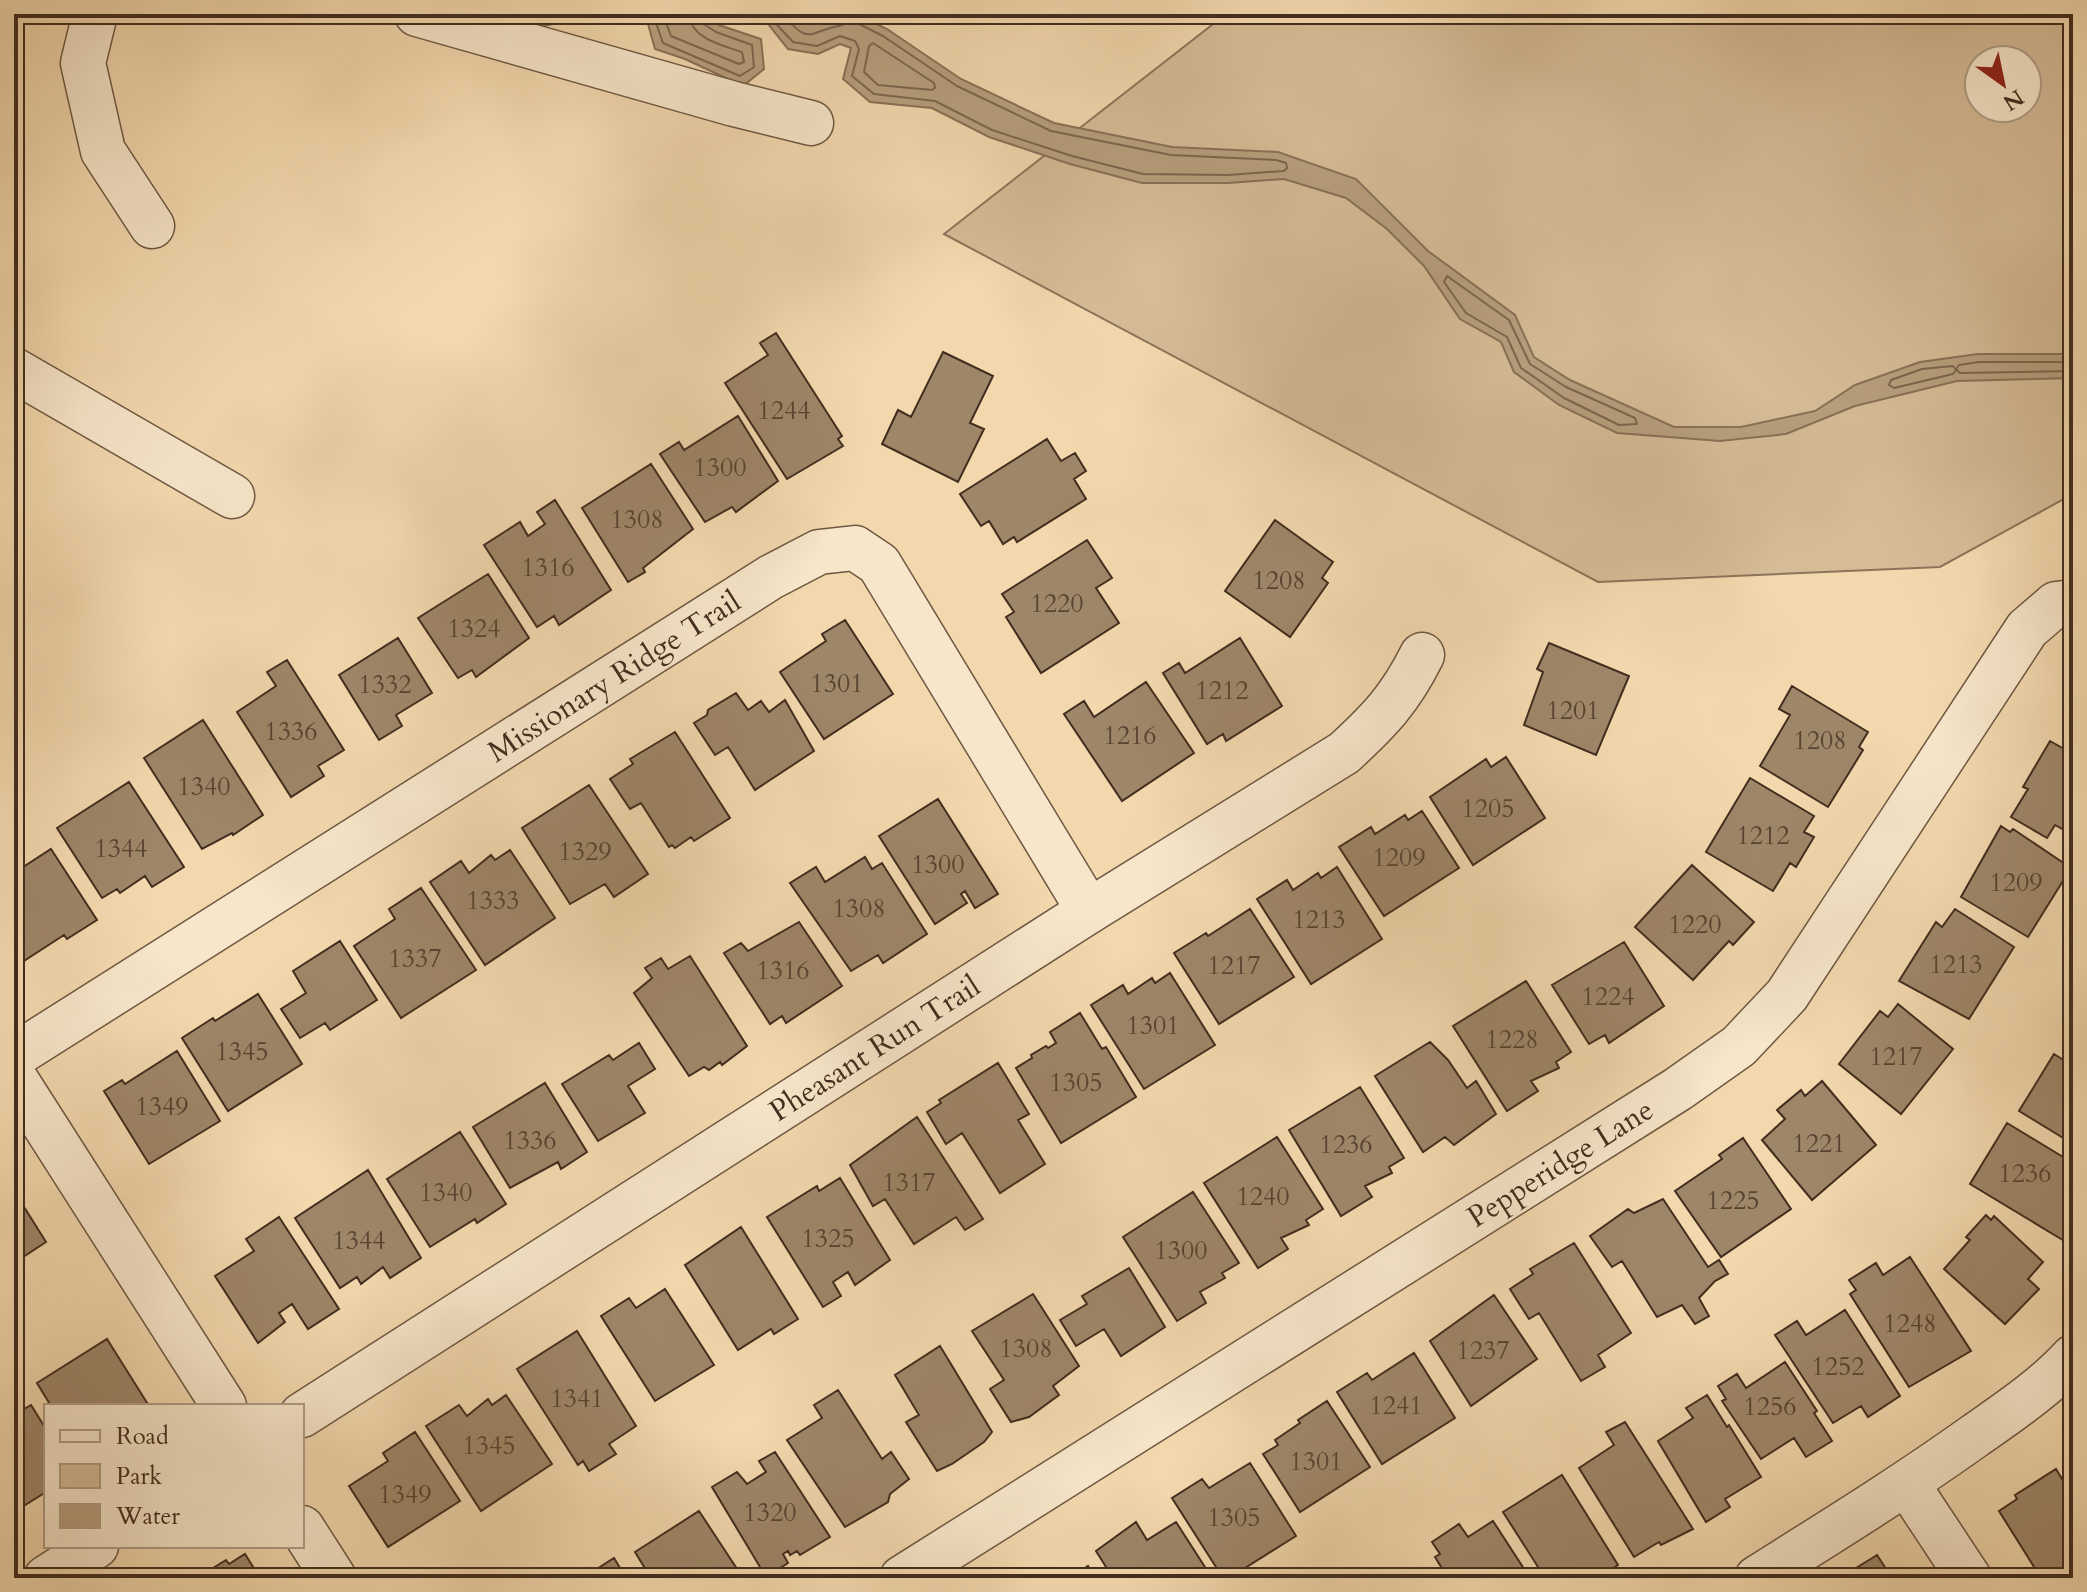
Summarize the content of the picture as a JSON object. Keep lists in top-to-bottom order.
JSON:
{
  "streets": {
    "street": ["Missionary Ridge Trail", "Pheasant Run Trail", "Pepperidge Lane"]
  },
  "crossings": [
    ["Missionary Ridge Trail", "Pheasant Run Trail"]
  ],
  "house_numbers": [
    "1244",
    "1300",
    "1308",
    "1316",
    "1208",
    "1220",
    "1324",
    "1301",
    "1332",
    "1212",
    "1201",
    "1336",
    "1216",
    "1208",
    "1340",
    "1205",
    "1212",
    "1344",
    "1329",
    "1209",
    "1300",
    "1209",
    "1333",
    "1308",
    "1213",
    "1220",
    "1337",
    "1213",
    "1217",
    "1316",
    "1224",
    "1301",
    "1228",
    "1345",
    "1217",
    "1305",
    "1349",
    "1336",
    "1221",
    "1236",
    "1236",
    "1317",
    "1340",
    "1240",
    "1225",
    "1325",
    "1344",
    "1300",
    "1248",
    "1308",
    "1237",
    "1252",
    "1341",
    "1241",
    "1256",
    "1345",
    "1301",
    "1349",
    "1320",
    "1305"
  ],
  "legend": ["Road", "Park", "Water"],
  "north": "bottom right"
}
